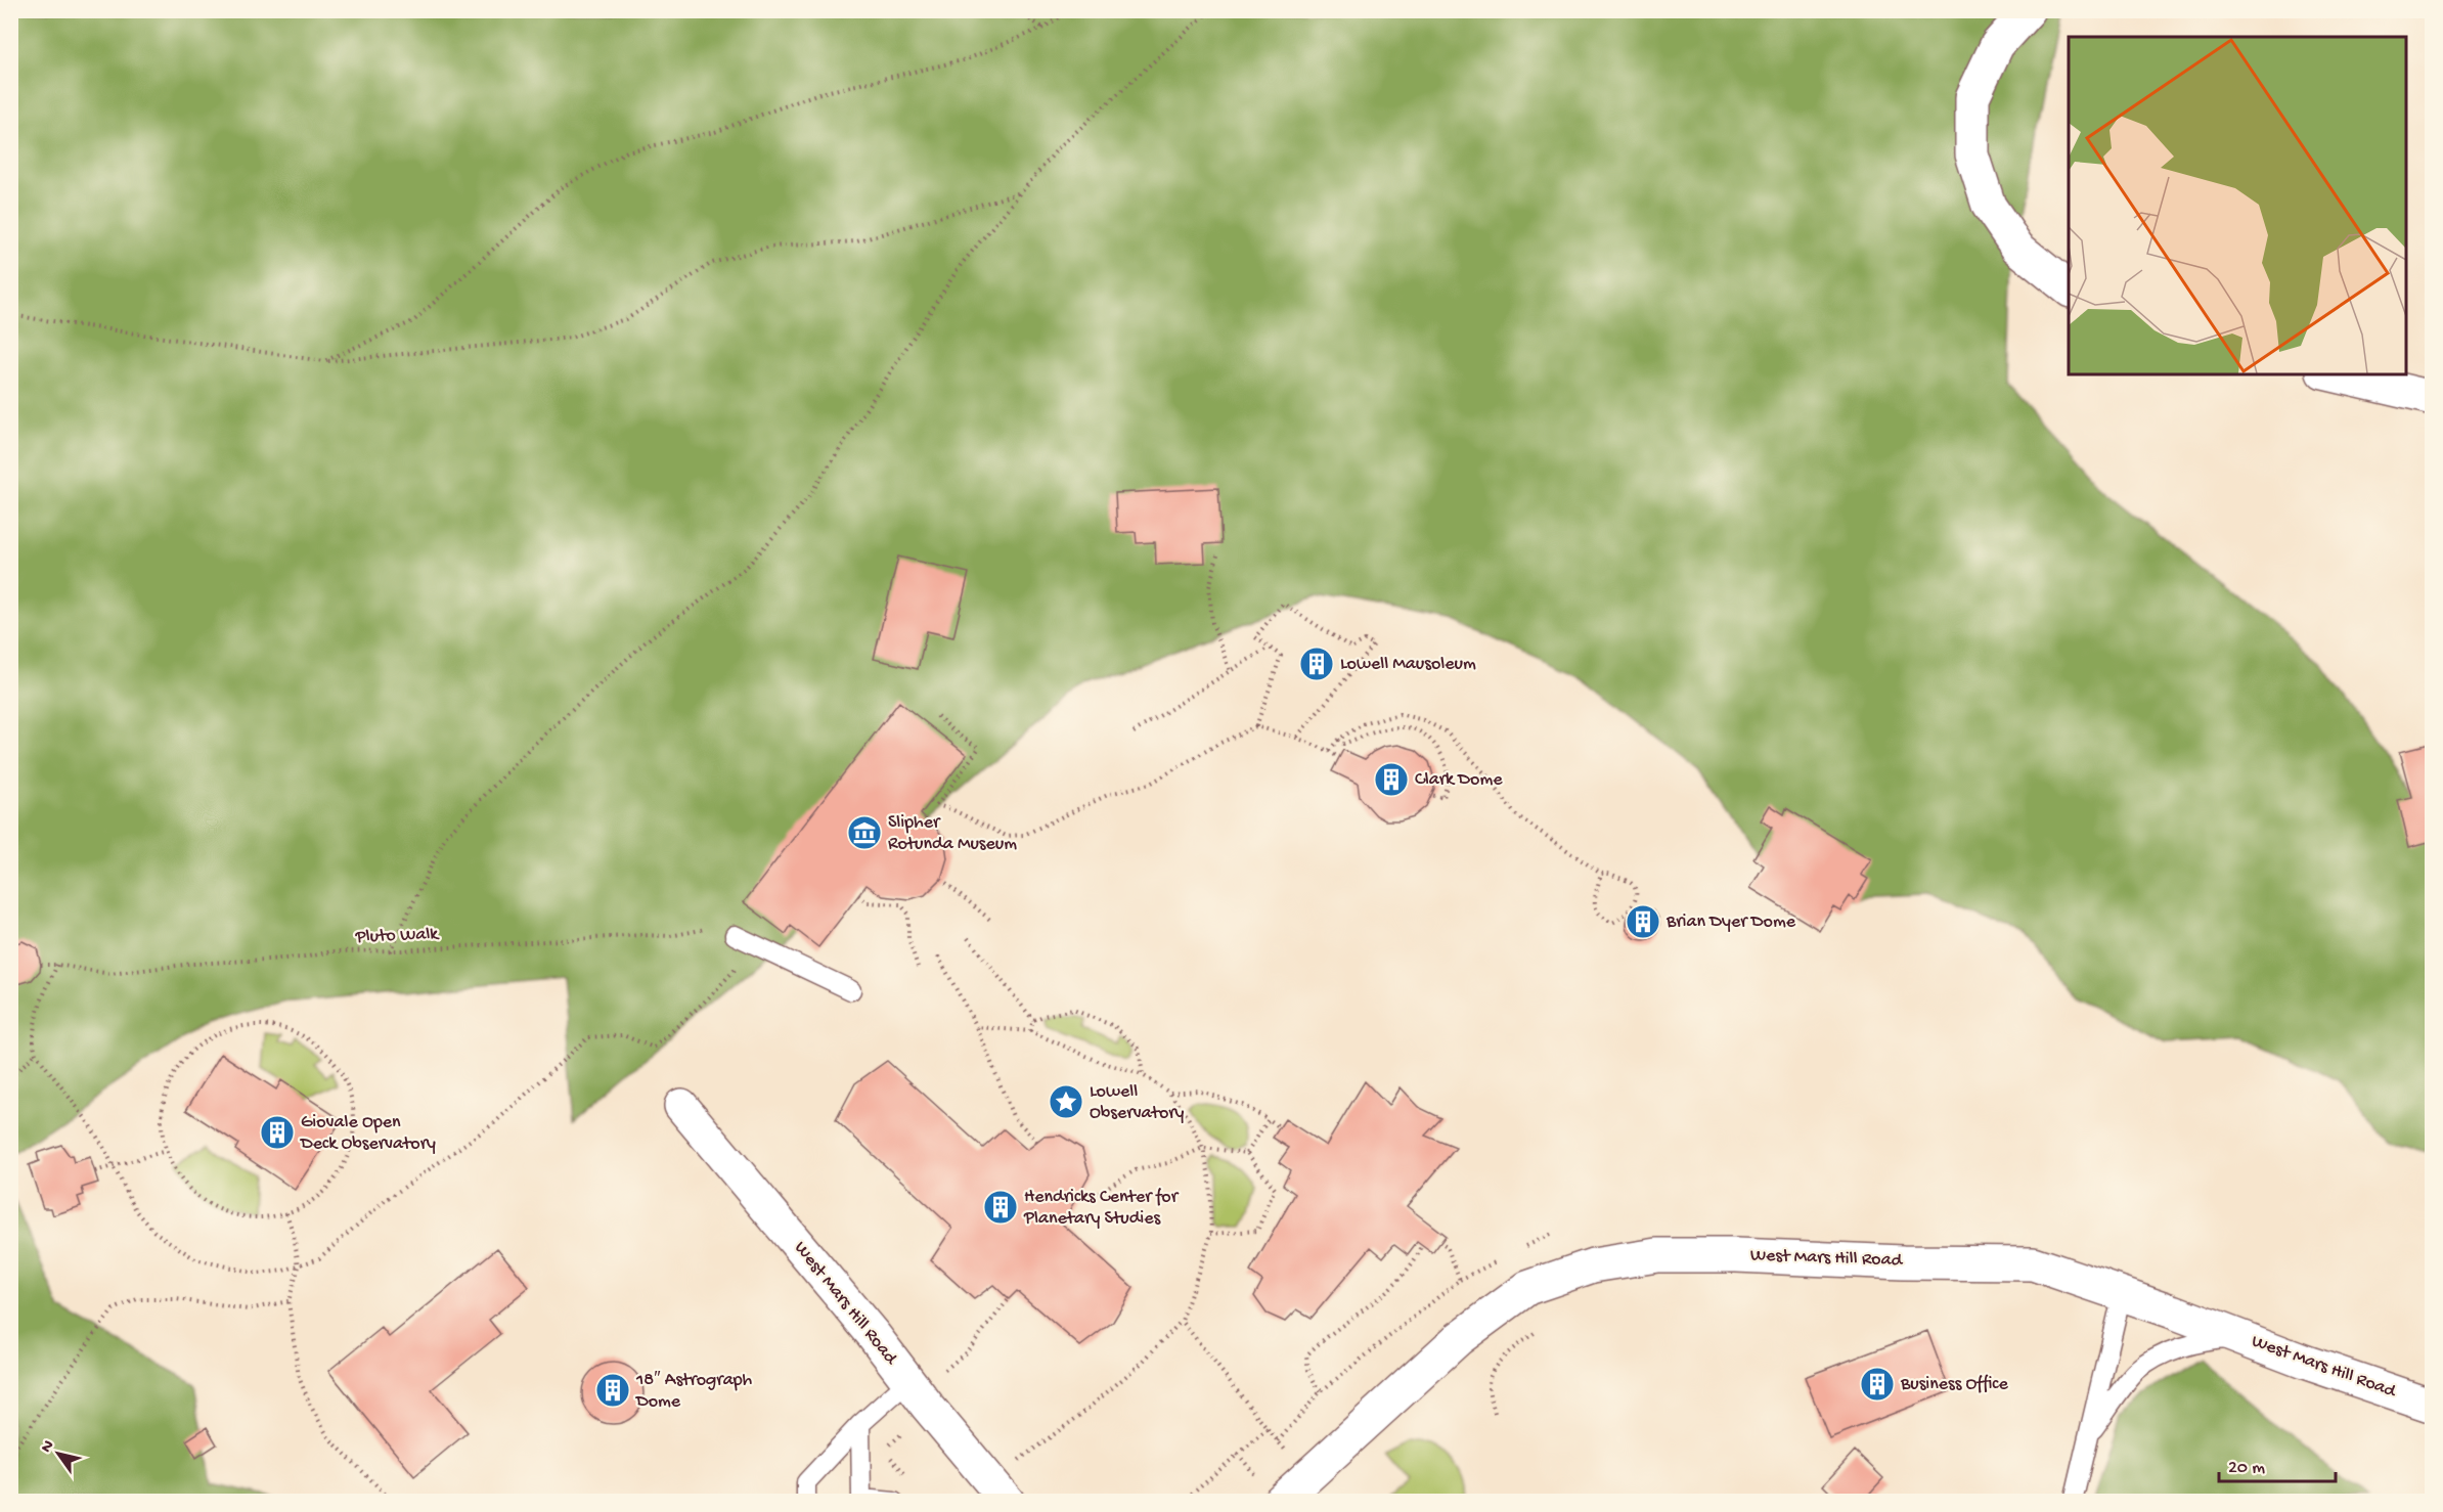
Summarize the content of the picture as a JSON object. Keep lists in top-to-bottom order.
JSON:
{
  "streets": {
    "street": ["West Mars Hill Road"],
    "path": ["Pluto Walk"]
  },
  "places": {
    "building": [
      "Lowell Mausoleum",
      "Clark Dome",
      "Brian Dyer Dome",
      "Giovale Open Deck Observatory",
      "Hendricks Center for Planetary Studies",
      "Business Office",
      "18″ Astrograph Dome"
    ],
    "museum": ["Slipher Rotunda Museum"],
    "place": ["Lowell Observatory"]
  },
  "scale_bar": "20 m",
  "north": "top left"
}
